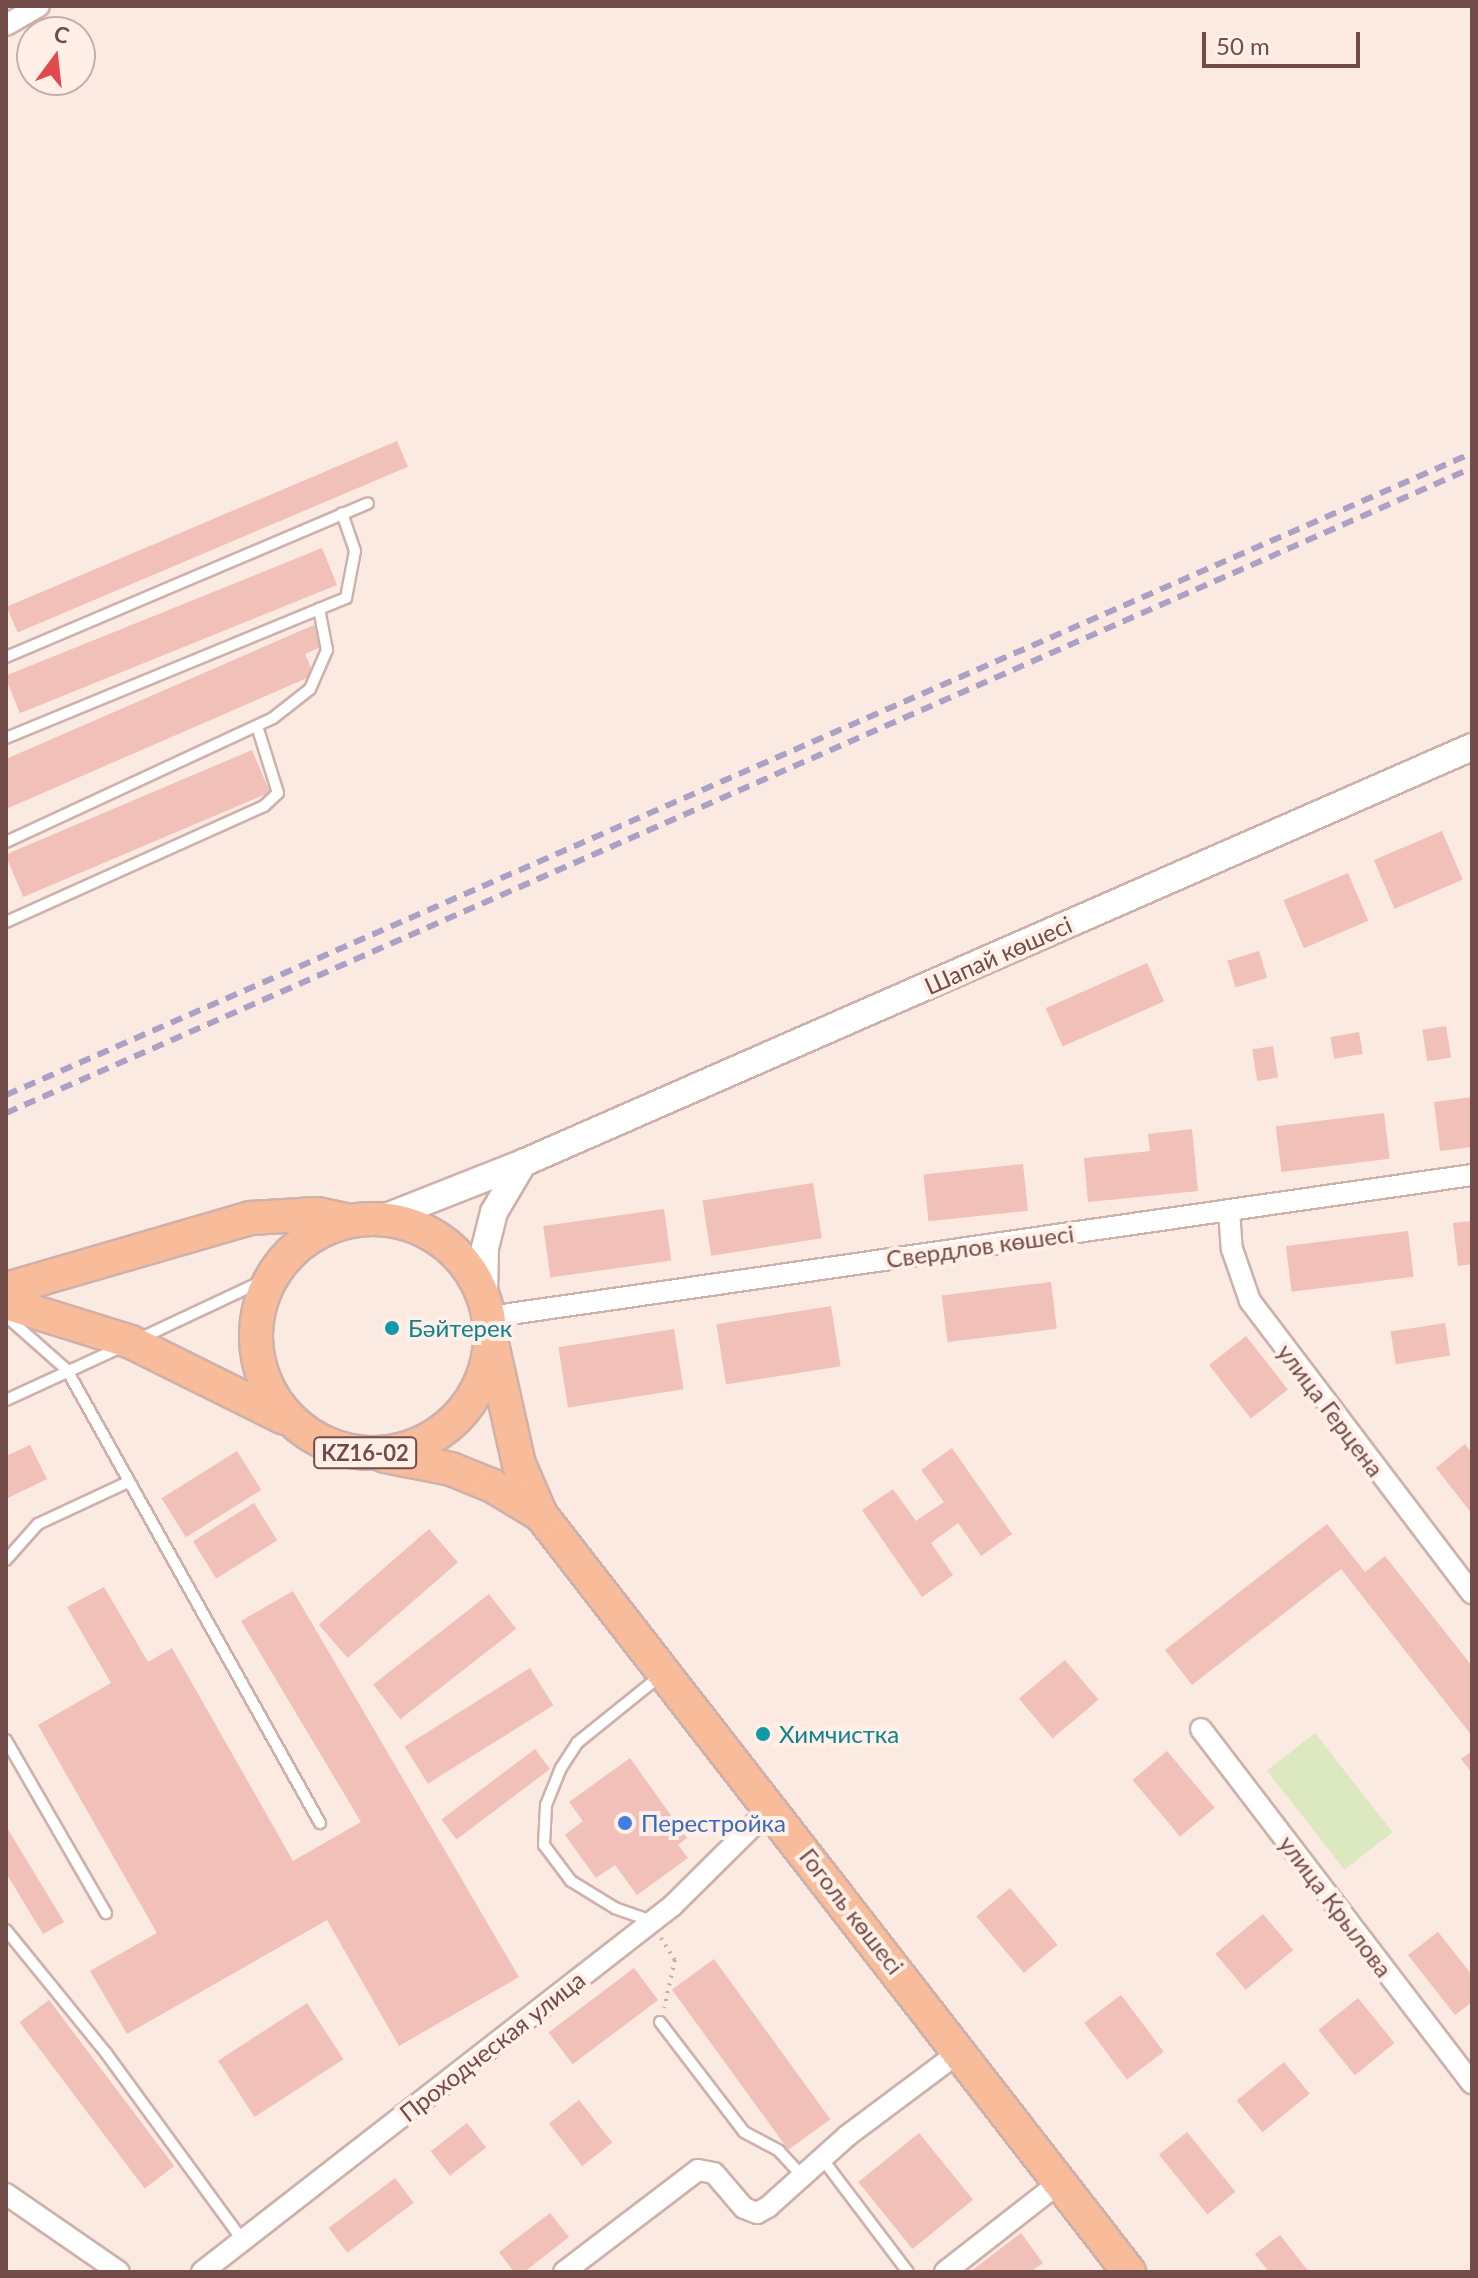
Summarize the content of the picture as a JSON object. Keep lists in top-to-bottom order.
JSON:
{
  "streets": {
    "main road": ["KZ16-02", "Гоголь көшесі"],
    "street": [
      "Шапай көшесі",
      "Свердлов көшесі",
      "улица Герцена",
      "улица Крылова",
      "Проходческая улица"
    ]
  },
  "crossings": [
    ["Шапай көшесі", "Свердлов көшесі"],
    ["Шапай көшесі", "KZ16-02"],
    ["Свердлов көшесі", "улица Герцена"],
    ["Свердлов көшесі", "KZ16-02"],
    ["Гоголь көшесі", "Проходческая улица"]
  ],
  "places": ["Бәйтерек", "Химчистка", "Перестройка"],
  "scale_bar": "50 m",
  "north": "top"
}
